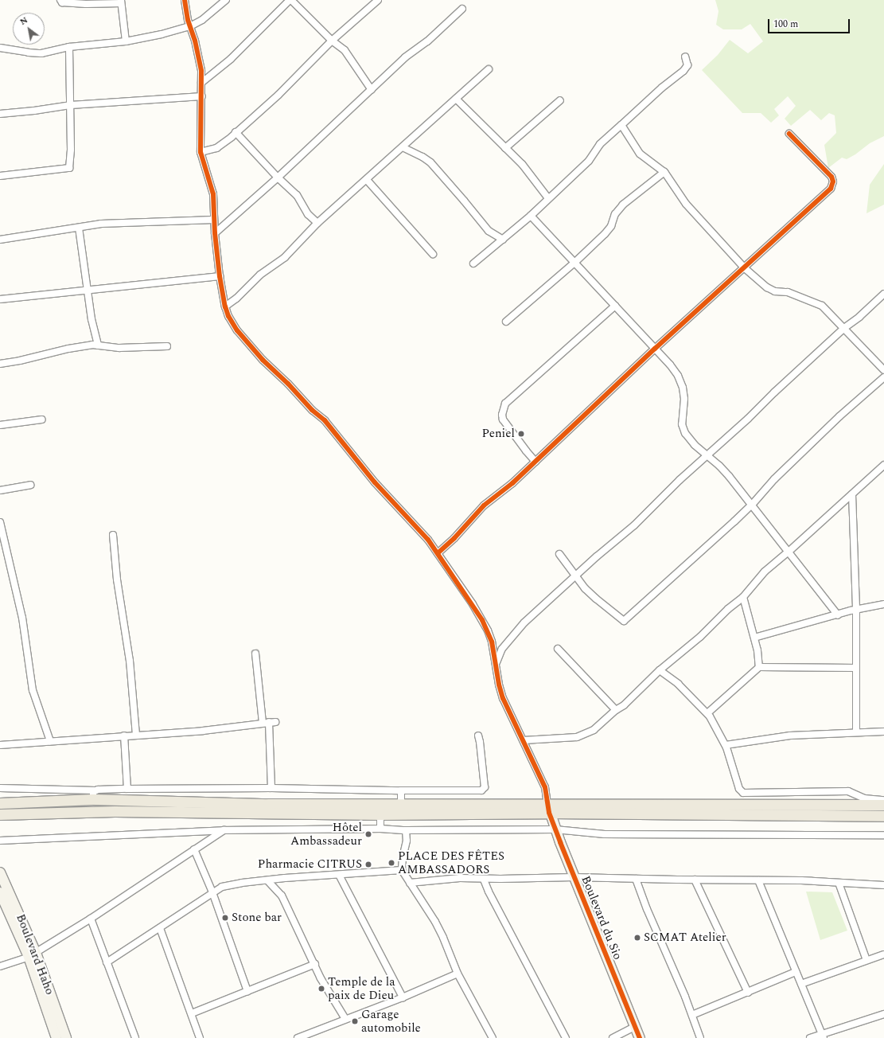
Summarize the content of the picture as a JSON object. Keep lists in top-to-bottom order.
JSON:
{
  "streets": {
    "main road": ["Boulevard du Sio", "Boulevard Haho"]
  },
  "places": [
    "Peniel",
    "Hôtel Ambassadeur",
    "PLACE DES FÊTES AMBASSADORS",
    "Pharmacie CITRUS",
    "Stone bar",
    "SCMAT Atelier",
    "Temple de la paix de Dieu",
    "Garage automobile"
  ],
  "scale_bar": "100 m",
  "north": "top left"
}
